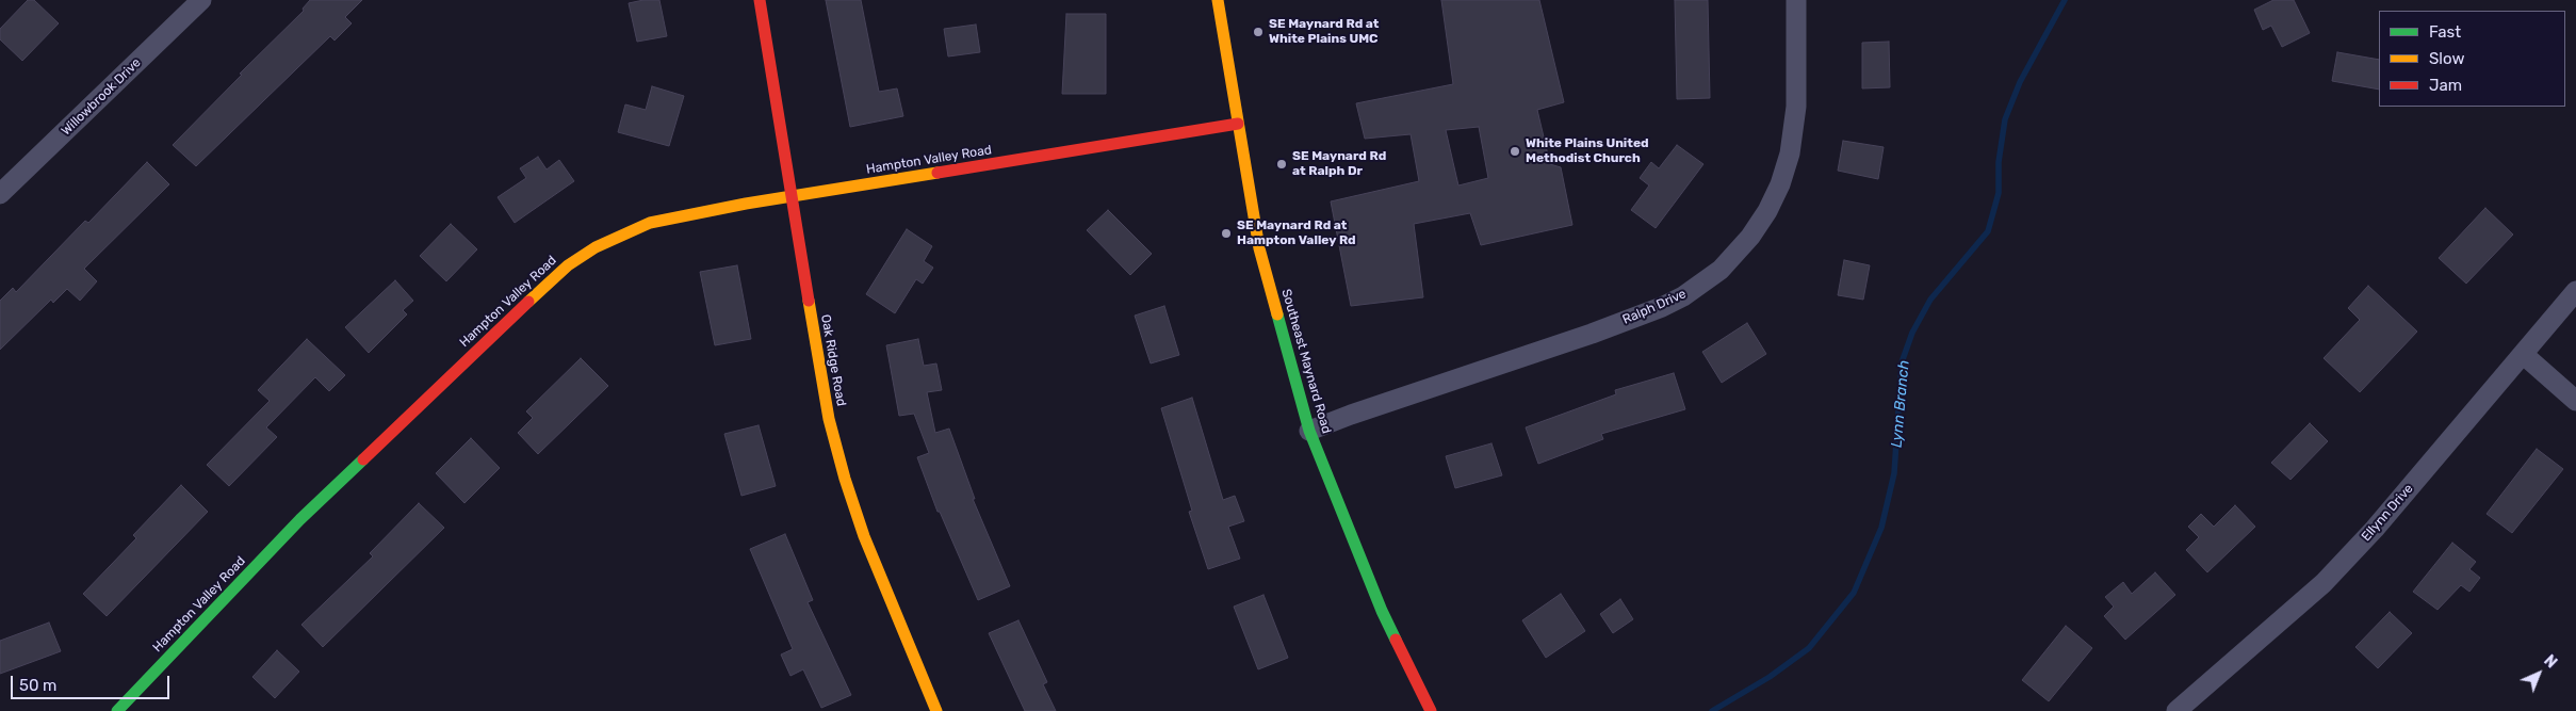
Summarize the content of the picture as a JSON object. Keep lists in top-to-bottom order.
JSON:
{
  "streets": {
    "street": [
      "Willowbrook Drive",
      "Hampton Valley Road",
      "Ralph Drive",
      "Oak Ridge Road",
      "Southeast Maynard Road",
      "Ellynn Drive"
    ]
  },
  "crossings": [
    ["Hampton Valley Road", "Oak Ridge Road"],
    ["Hampton Valley Road", "Southeast Maynard Road"],
    ["Ralph Drive", "Southeast Maynard Road"]
  ],
  "water": ["Lynn Branch"],
  "places": [
    "SE Maynard Rd at White Plains UMC",
    "White Plains United Methodist Church",
    "SE Maynard Rd at Ralph Dr",
    "SE Maynard Rd at Hampton Valley Rd"
  ],
  "legend": ["Fast", "Slow", "Jam"],
  "scale_bar": "50 m",
  "north": "top right"
}
